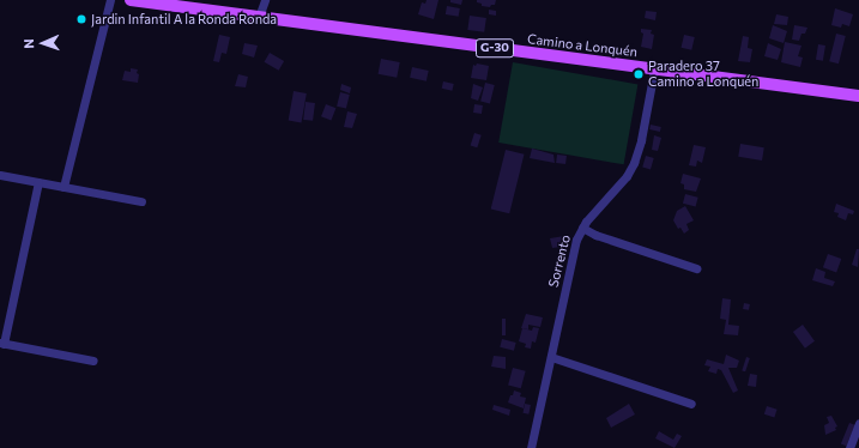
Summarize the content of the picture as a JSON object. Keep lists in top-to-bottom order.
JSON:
{
  "streets": {
    "main road": ["Camino a Lonquén", "G-30"],
    "street": ["Sorrento"]
  },
  "crossings": [
    ["Camino a Lonquén", "Sorrento"]
  ],
  "places": ["Jardin Infantil A la Ronda Ronda", "Paradero 37 Camino a Lonquén"],
  "north": "left"
}
